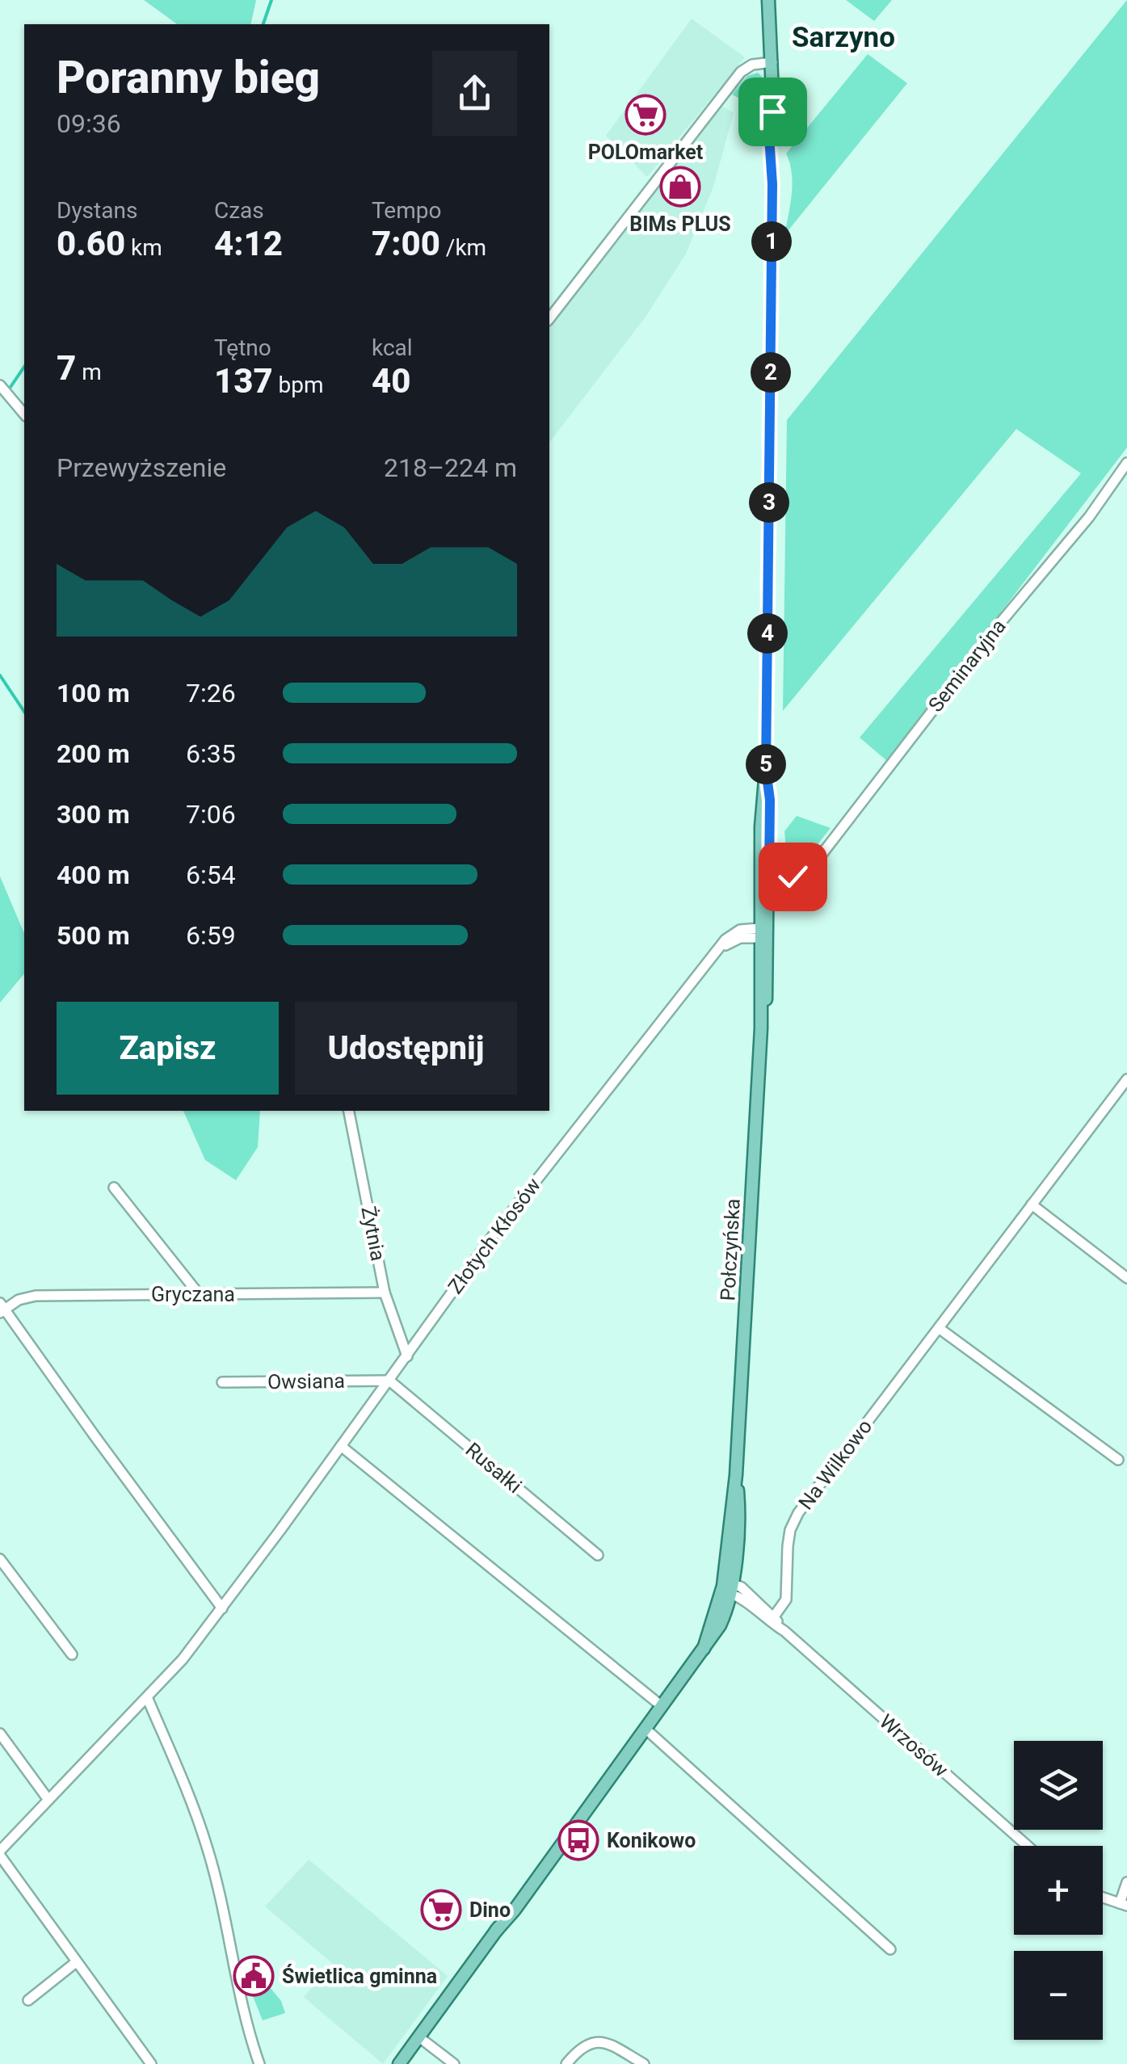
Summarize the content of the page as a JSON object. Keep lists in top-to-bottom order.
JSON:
{
  "streets": {
    "main road": ["Połczyńska"],
    "street": [
      "Seminaryjna",
      "Żytnia",
      "Złotych Kłosów",
      "Gryczana",
      "Owsiana",
      "Na Wilkowo",
      "Rusałki",
      "Wrzosów"
    ]
  },
  "crossings": [
    ["Seminaryjna", "Połczyńska"],
    ["Żytnia", "Złotych Kłosów"],
    ["Żytnia", "Gryczana"],
    ["Złotych Kłosów", "Połczyńska"],
    ["Złotych Kłosów", "Gryczana"],
    ["Złotych Kłosów", "Owsiana"],
    ["Złotych Kłosów", "Rusałki"],
    ["Połczyńska", "Wrzosów"],
    ["Owsiana", "Rusałki"],
    ["Na Wilkowo", "Wrzosów"]
  ],
  "districts": ["Sarzyno"],
  "places": {
    "supermarket": ["POLOmarket", "Dino"],
    "shop": ["BIMs PLUS"],
    "bus stop": ["Konikowo"],
    "public building": ["Świetlica gminna"]
  },
  "page": {
    "heading": ["Poranny bieg", "09:36"],
    "stats": [
      ["Dystans", "0.60 km"],
      ["Czas", "4:12"],
      ["Tempo", "7:00 /km"],
      ["7 m"],
      ["Tętno", "137 bpm"],
      ["kcal", "40"]
    ],
    "pins": [
      "1",
      "2",
      "3",
      "4",
      "5"
    ],
    "chart": ["Przewyższenie", "218–224 m"],
    "list": [
      {
        "name": "100 m",
        "note": "7:26"
      },
      {
        "name": "200 m",
        "note": "6:35"
      },
      {
        "name": "300 m",
        "note": "7:06"
      },
      {
        "name": "400 m",
        "note": "6:54"
      },
      {
        "name": "500 m",
        "note": "6:59"
      }
    ],
    "buttons": ["Zapisz", "Udostępnij"],
    "map_buttons": ["+", "−"]
  }
}
